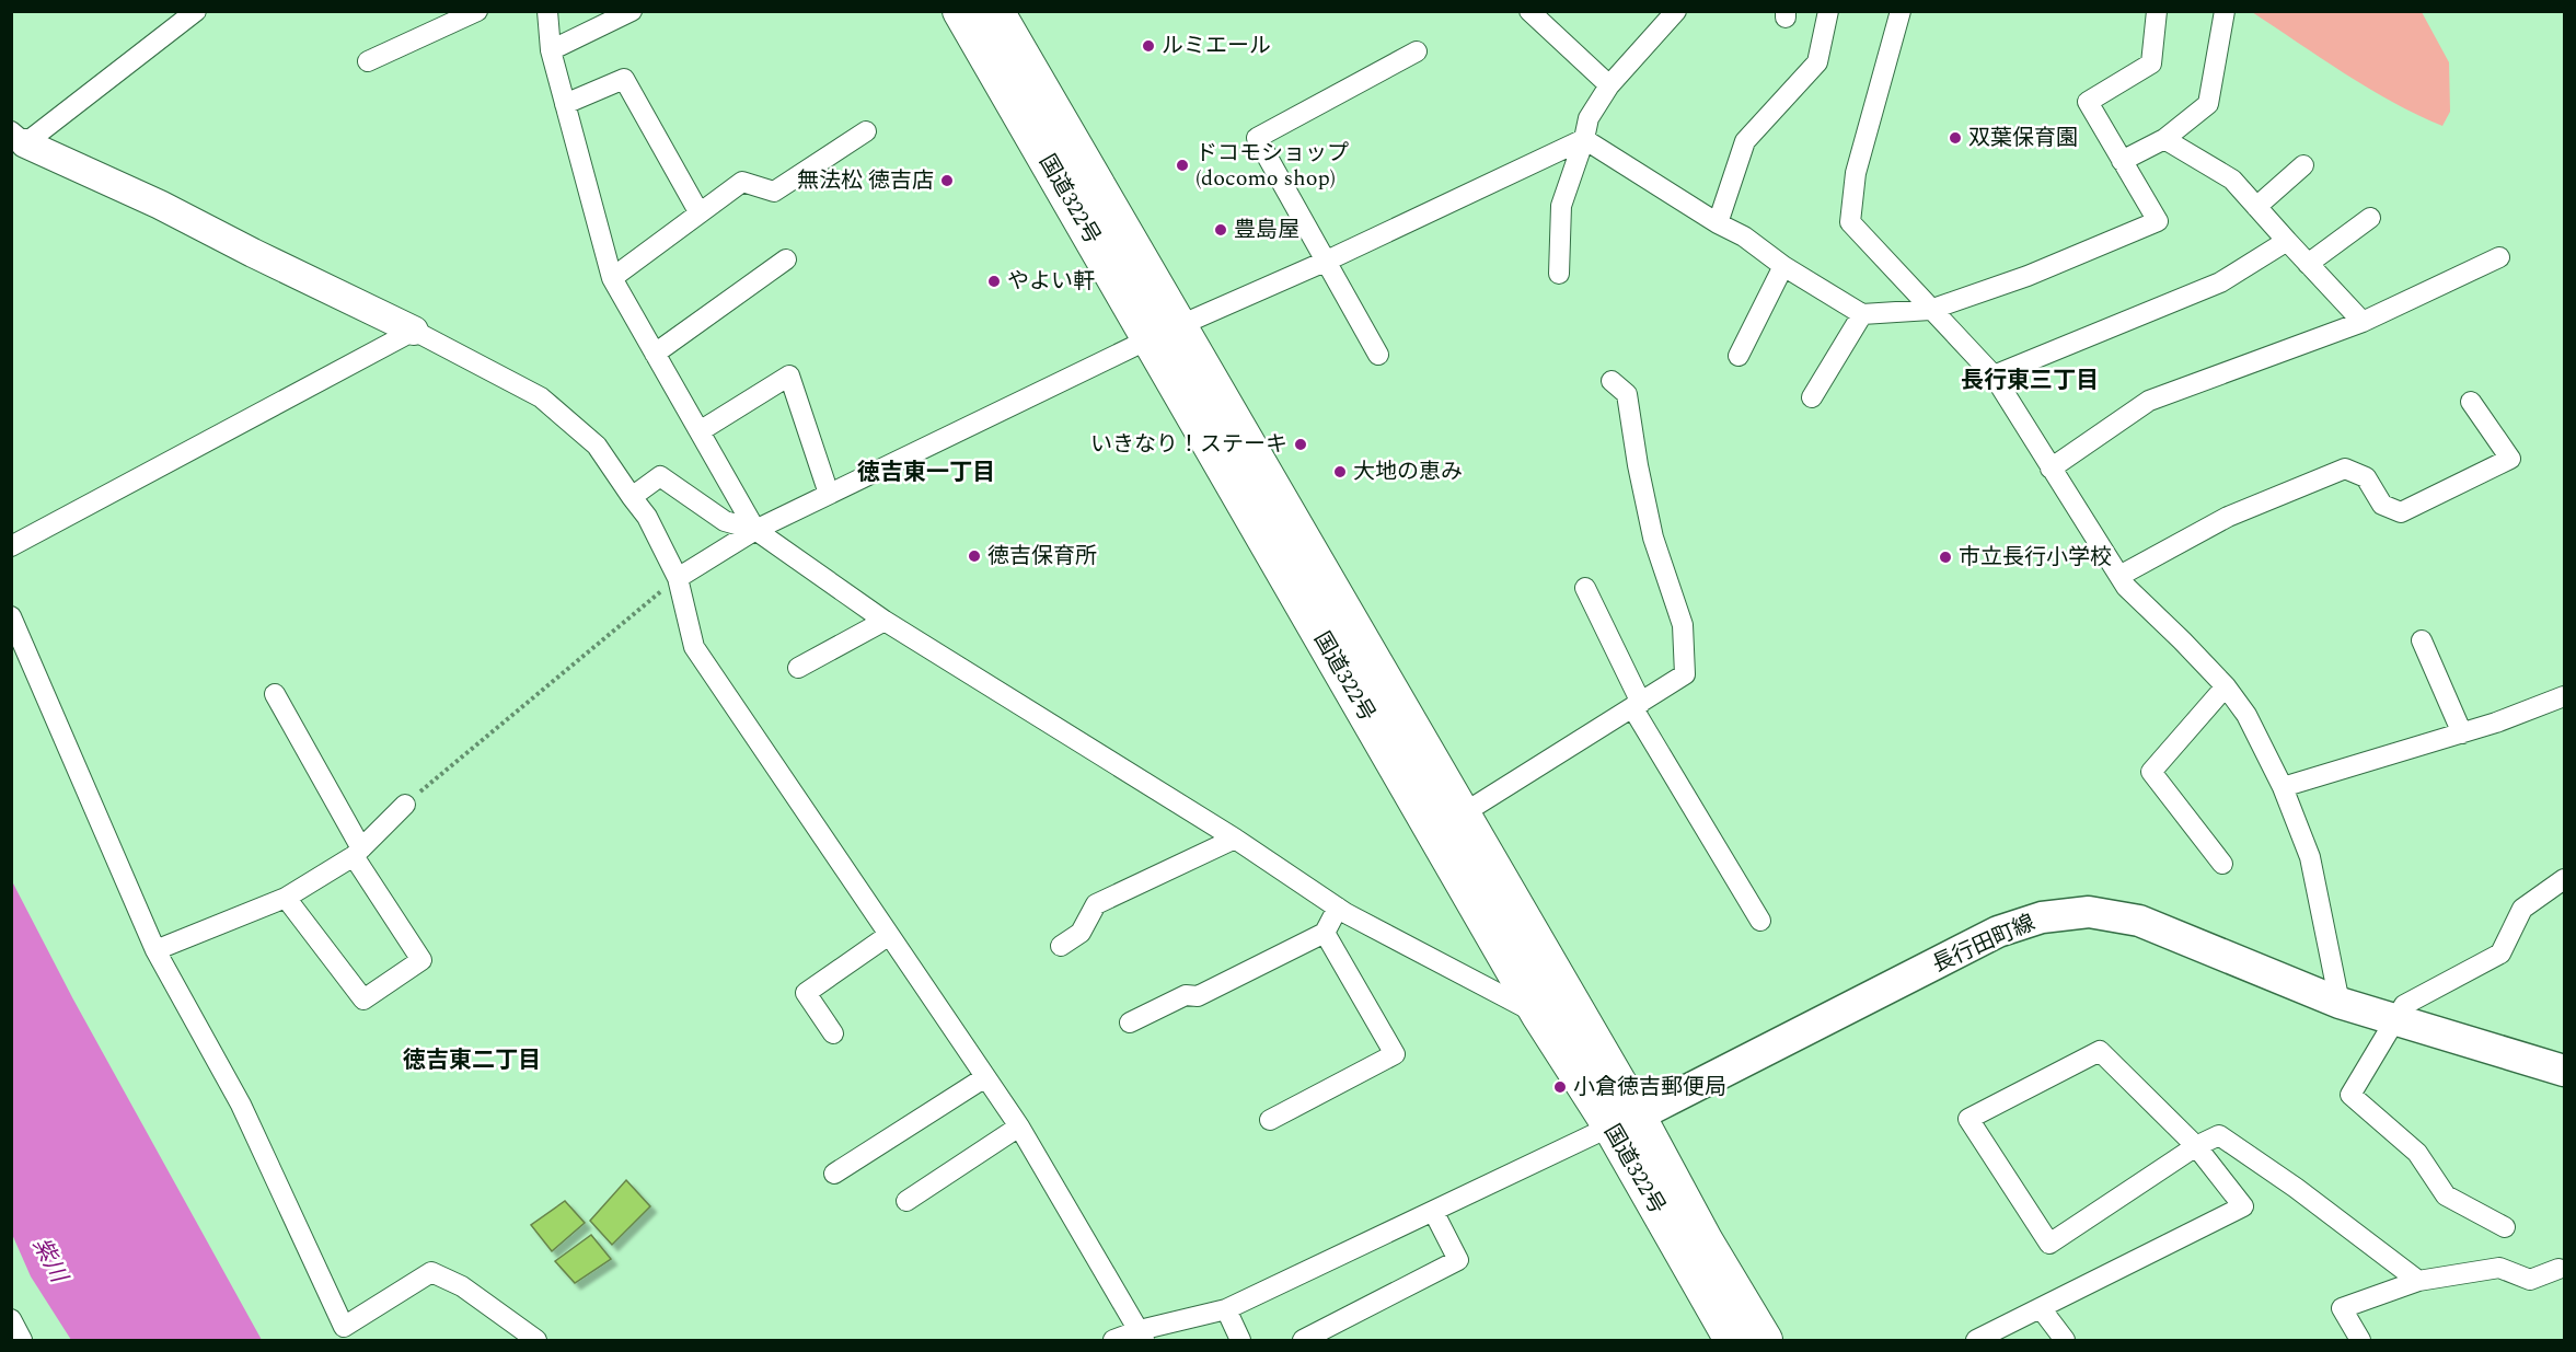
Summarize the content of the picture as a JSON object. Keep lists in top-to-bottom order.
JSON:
{
  "streets": {
    "highway": ["国道322号"],
    "main road": ["長行田町線"]
  },
  "crossings": [
    ["国道322号", "長行田町線"]
  ],
  "districts": ["長行東三丁目", "徳吉東一丁目", "徳吉東二丁目"],
  "water": ["紫川"],
  "places": [
    "ルミエール",
    "双葉保育園",
    "ドコモショップ (docomo shop)",
    "無法松 徳吉店",
    "豊島屋",
    "やよい軒",
    "いきなり！ステーキ",
    "大地の恵み",
    "徳吉保育所",
    "市立長行小学校",
    "小倉徳吉郵便局"
  ]
}
